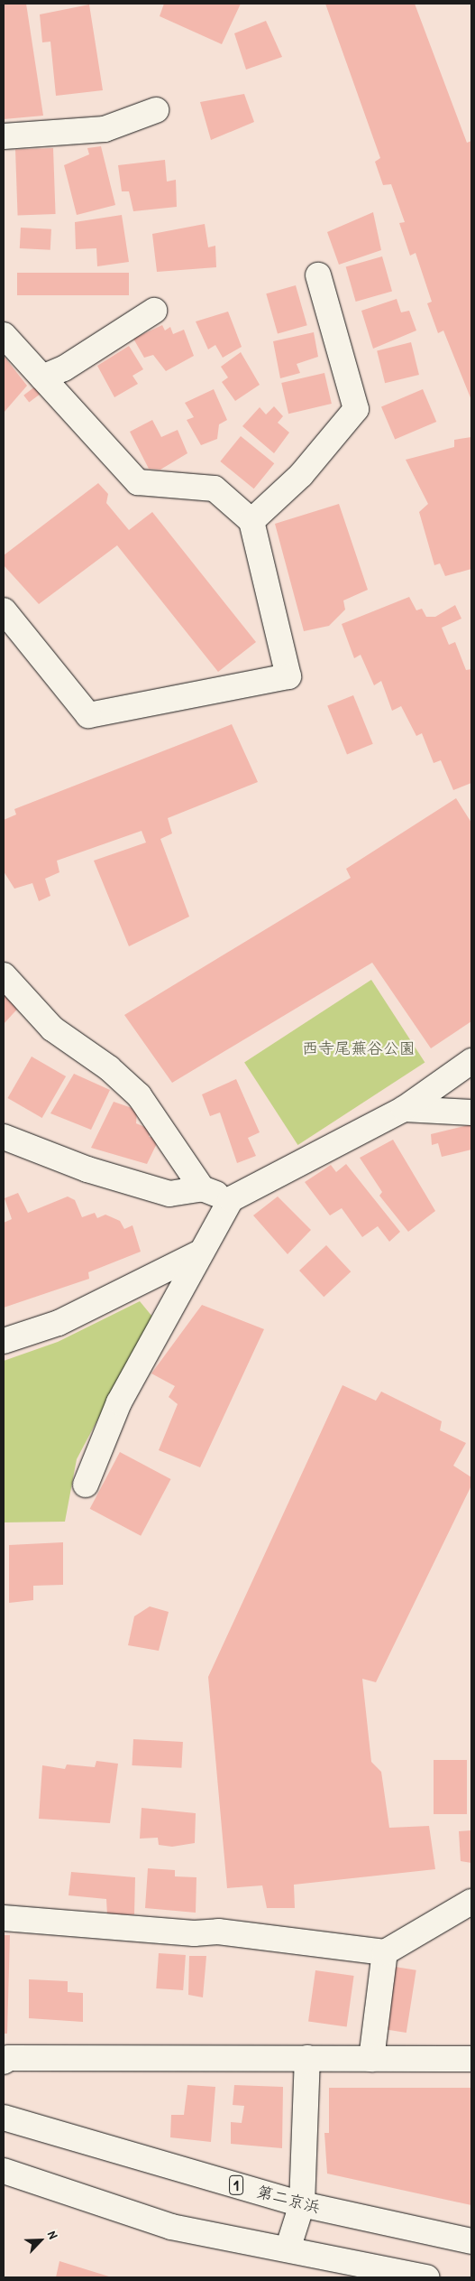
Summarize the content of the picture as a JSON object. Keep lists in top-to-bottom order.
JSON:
{
  "streets": {
    "main road": ["1", "第二京浜"]
  },
  "parks": ["西寺尾蕪谷公園"],
  "north": "top right"
}
